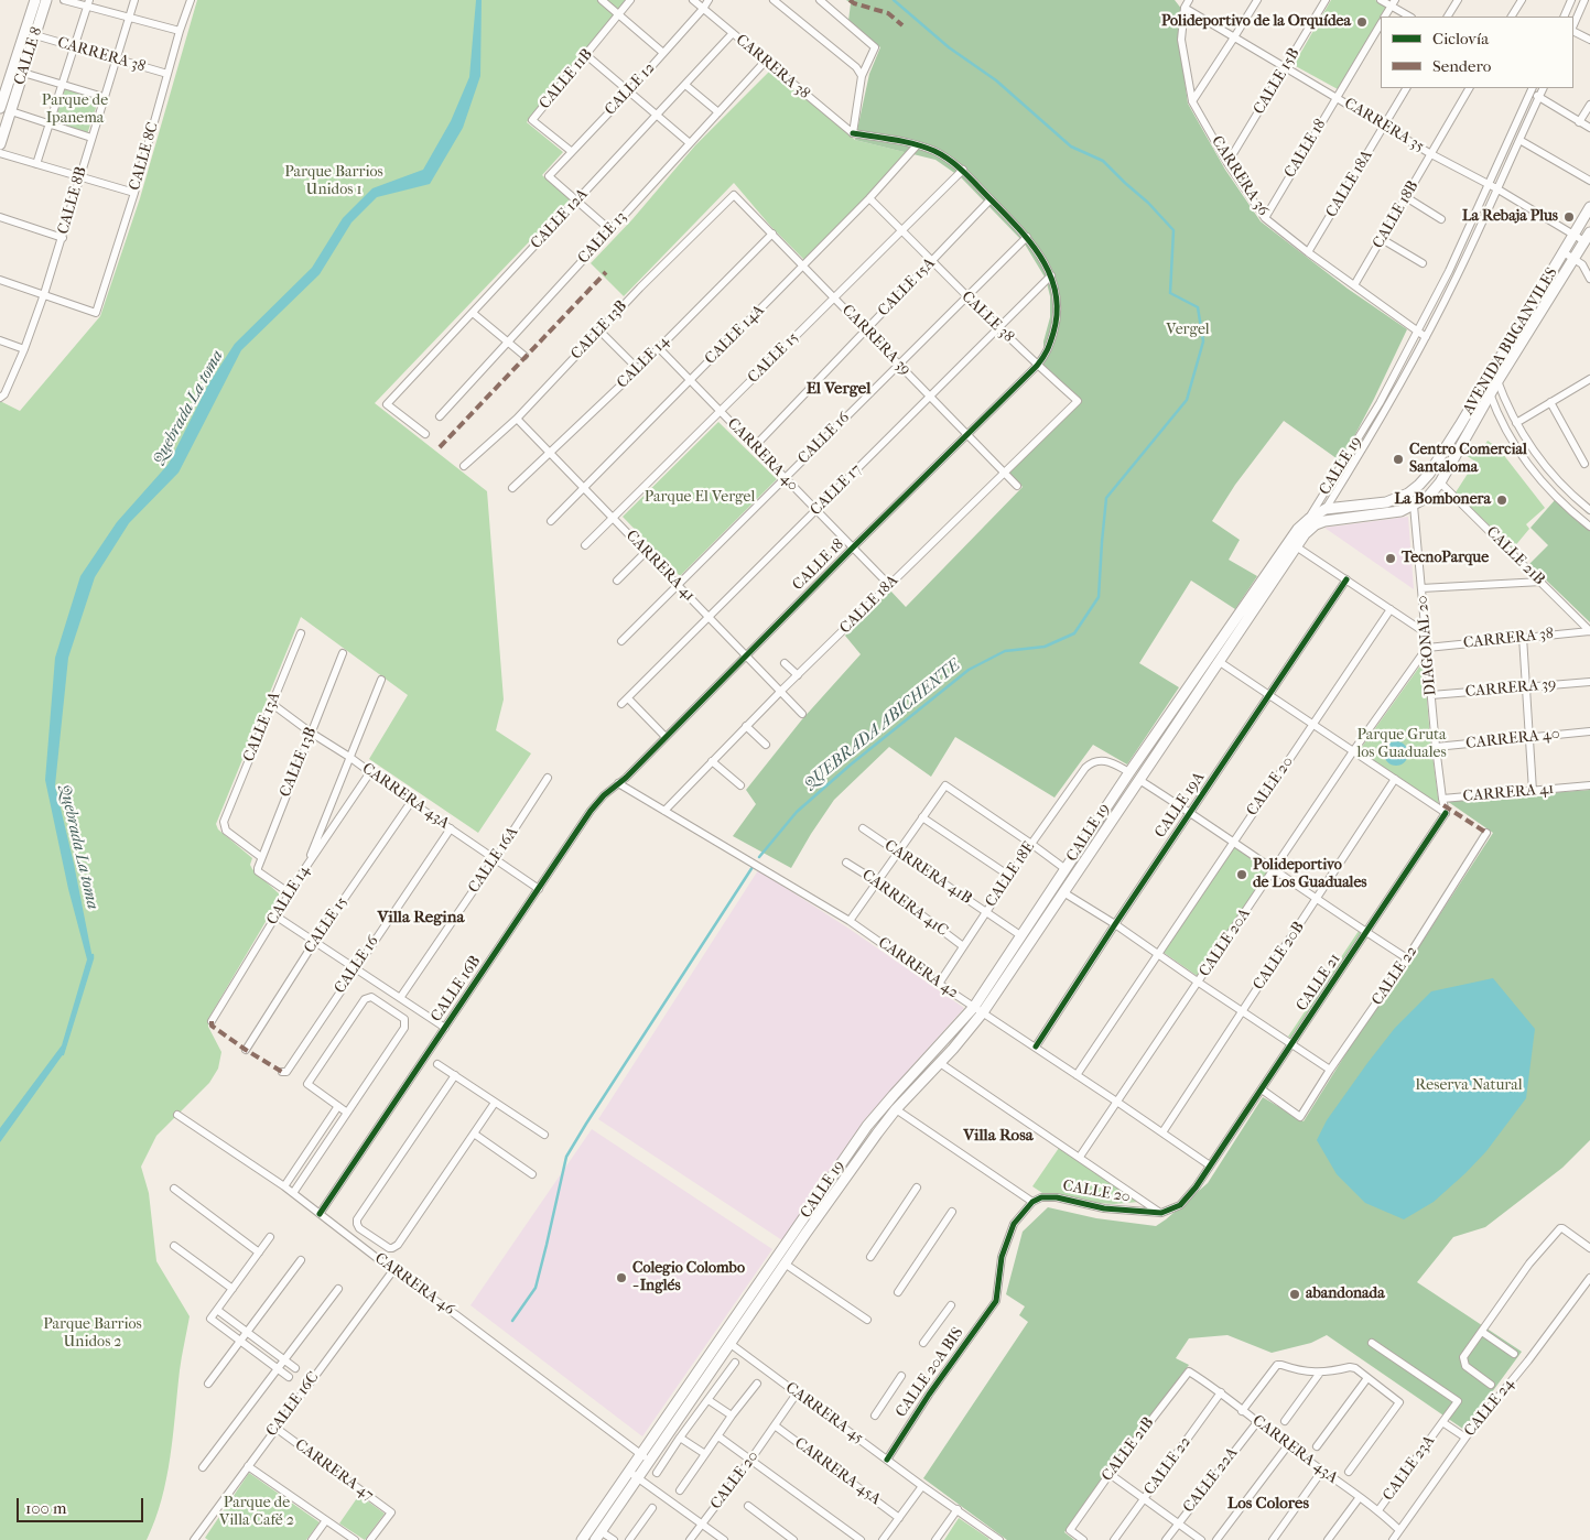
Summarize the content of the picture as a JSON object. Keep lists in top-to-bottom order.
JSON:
{
  "streets": {
    "main road": ["CALLE 8", "AVENIDA BUGANVILES", "CALLE 19"],
    "street": [
      "CARRERA 38",
      "CALLE 11B",
      "CALLE 15B",
      "CALLE 12",
      "CARRERA 35",
      "CALLE 18",
      "CALLE 8C",
      "CARRERA 36",
      "CALLE 18A",
      "CALLE 8B",
      "CALLE 18B",
      "CALLE 12A",
      "CALLE 13",
      "CALLE 15A",
      "CALLE 38",
      "CALLE 13B",
      "CALLE 14A",
      "CARRERA 39",
      "CALLE 15",
      "CALLE 14",
      "CALLE 16",
      "CARRERA 40",
      "CALLE 17",
      "CALLE 21B",
      "CARRERA 41",
      "DIAGONAL 20",
      "CALLE 13A",
      "CALLE 20",
      "CARRERA 43A",
      "CALLE 19A",
      "CALLE 16A",
      "CARRERA 41B",
      "CALLE 18E",
      "CARRERA 41C",
      "CALLE 20A",
      "CALLE 20B",
      "CARRERA 42",
      "CALLE 22",
      "CALLE 21",
      "CALLE 16B",
      "CARRERA 46",
      "CALLE 20A BIS",
      "CALLE 16C",
      "CALLE 24",
      "CARRERA 45",
      "CALLE 23A",
      "CARRERA 47",
      "CARRERA 45A",
      "CALLE 22A"
    ]
  },
  "crossings": [
    ["CARRERA 38", "CALLE 8"],
    ["CARRERA 38", "CALLE 12"],
    ["CARRERA 38", "CALLE 18"],
    ["CARRERA 38", "CALLE 8C"],
    ["CARRERA 38", "CALLE 8B"],
    ["CARRERA 38", "CALLE 12A"],
    ["CARRERA 38", "CALLE 13"],
    ["CARRERA 38", "CALLE 21B"],
    ["CARRERA 38", "DIAGONAL 20"],
    ["CARRERA 38", "CALLE 20A"],
    ["CALLE 11B", "CALLE 12"],
    ["CALLE 15B", "CARRERA 35"],
    ["CALLE 15B", "CARRERA 36"],
    ["CALLE 12", "CALLE 12A"],
    ["CARRERA 35", "CALLE 18"],
    ["CARRERA 35", "CARRERA 36"],
    ["CARRERA 35", "CALLE 18A"],
    ["CARRERA 35", "CALLE 18B"],
    ["CARRERA 35", "AVENIDA BUGANVILES"],
    ["CARRERA 35", "CALLE 19"],
    ["CALLE 18", "CARRERA 36"],
    ["CALLE 18", "CALLE 15A"],
    ["CALLE 18", "CALLE 38"],
    ["CALLE 18", "CALLE 14A"],
    ["CALLE 18", "CARRERA 39"],
    ["CALLE 18", "CALLE 15"],
    ["CALLE 18", "CALLE 16"],
    ["CALLE 18", "CARRERA 40"],
    ["CALLE 18", "CALLE 17"],
    ["CALLE 18", "CARRERA 41"],
    ["CALLE 18", "CARRERA 42"],
    ["CALLE 18", "CALLE 16B"],
    ["CALLE 8C", "CALLE 8B"],
    ["CARRERA 36", "CALLE 18A"],
    ["CARRERA 36", "CALLE 18B"],
    ["CARRERA 36", "CALLE 19"],
    ["CALLE 18A", "CALLE 38"],
    ["CALLE 18A", "CARRERA 39"],
    ["CALLE 18A", "CARRERA 40"],
    ["CALLE 18A", "CARRERA 41"],
    ["CALLE 18A", "CARRERA 42"],
    ["CALLE 15A", "CALLE 38"],
    ["CALLE 15A", "CARRERA 39"],
    ["CALLE 15A", "CARRERA 40"],
    ["CALLE 38", "CALLE 14A"],
    ["CALLE 38", "CALLE 15"],
    ["CALLE 38", "CALLE 16"],
    ["CALLE 38", "CALLE 17"],
    ["CALLE 13B", "CARRERA 39"],
    ["CALLE 13B", "CALLE 14"],
    ["CALLE 13B", "CARRERA 41"],
    ["CALLE 13B", "CALLE 13A"],
    ["CALLE 13B", "CARRERA 43A"],
    ["CALLE 14A", "CARRERA 39"],
    ["CALLE 14A", "CARRERA 40"],
    ["CALLE 14A", "CARRERA 41"],
    ["CARRERA 39", "CALLE 15"],
    ["CARRERA 39", "CALLE 14"],
    ["CARRERA 39", "CALLE 16"],
    ["CARRERA 39", "CALLE 17"],
    ["CARRERA 39", "DIAGONAL 20"],
    ["AVENIDA BUGANVILES", "CALLE 21B"],
    ["AVENIDA BUGANVILES", "DIAGONAL 20"],
    ["CALLE 15", "CARRERA 40"],
    ["CALLE 15", "CARRERA 41"],
    ["CALLE 15", "CARRERA 43A"],
    ["CALLE 14", "CARRERA 40"],
    ["CALLE 14", "CARRERA 41"],
    ["CALLE 14", "CARRERA 43A"],
    ["CALLE 16", "CARRERA 40"],
    ["CALLE 16", "CARRERA 41"],
    ["CALLE 16", "CARRERA 43A"],
    ["CARRERA 40", "CALLE 17"],
    ["CARRERA 40", "DIAGONAL 20"],
    ["CALLE 19", "CARRERA 41B"],
    ["CALLE 19", "CALLE 18E"],
    ["CALLE 19", "CARRERA 42"],
    ["CALLE 19", "CARRERA 46"],
    ["CALLE 19", "CARRERA 45"],
    ["CALLE 17", "CARRERA 41"],
    ["CALLE 21B", "CARRERA 43A"],
    ["CARRERA 41", "DIAGONAL 20"],
    ["CARRERA 41", "CALLE 21"],
    ["DIAGONAL 20", "CALLE 20A"],
    ["CALLE 13A", "CARRERA 43A"],
    ["CALLE 20", "CARRERA 42"],
    ["CALLE 20", "CALLE 20A BIS"],
    ["CALLE 20", "CARRERA 45"],
    ["CALLE 20", "CARRERA 45A"],
    ["CARRERA 43A", "CALLE 16A"],
    ["CARRERA 43A", "CALLE 22"],
    ["CARRERA 43A", "CALLE 16B"],
    ["CARRERA 43A", "CALLE 24"],
    ["CARRERA 43A", "CALLE 23A"],
    ["CARRERA 43A", "CALLE 22A"],
    ["CALLE 19A", "CARRERA 42"],
    ["CARRERA 41B", "CALLE 18E"],
    ["CALLE 18E", "CARRERA 41C"],
    ["CALLE 18E", "CARRERA 42"],
    ["CALLE 20A", "CARRERA 42"],
    ["CALLE 20B", "CARRERA 42"],
    ["CARRERA 42", "CALLE 21"],
    ["CARRERA 42", "CALLE 16B"],
    ["CALLE 22", "CALLE 21"],
    ["CALLE 16B", "CARRERA 46"],
    ["CARRERA 46", "CALLE 16C"],
    ["CALLE 20A BIS", "CARRERA 45"],
    ["CALLE 16C", "CARRERA 47"],
    ["CALLE 24", "CALLE 23A"]
  ],
  "districts": [
    "El Vergel",
    "Villa Regina",
    "Villa Rosa",
    "Los Colores"
  ],
  "water": ["Quebrada La toma", "QUEBRADA ABICHENTE"],
  "parks": [
    "Parque de Ipanema",
    "Parque Barrios Unidos 1",
    "Vergel",
    "Parque El Vergel",
    "Parque Gruta los Guaduales",
    "Reserva Natural",
    "Parque Barrios Unidos 2",
    "Parque de Villa Café 2"
  ],
  "places": [
    "Polideportivo de la Orquídea",
    "La Rebaja Plus",
    "Centro Comercial Santaloma",
    "La Bombonera",
    "TecnoParque",
    "Polideportivo de Los Guaduales",
    "Colegio Colombo - Inglés",
    "abandonada"
  ],
  "legend": ["Ciclovía", "Sendero"],
  "scale_bar": "100 m"
}
